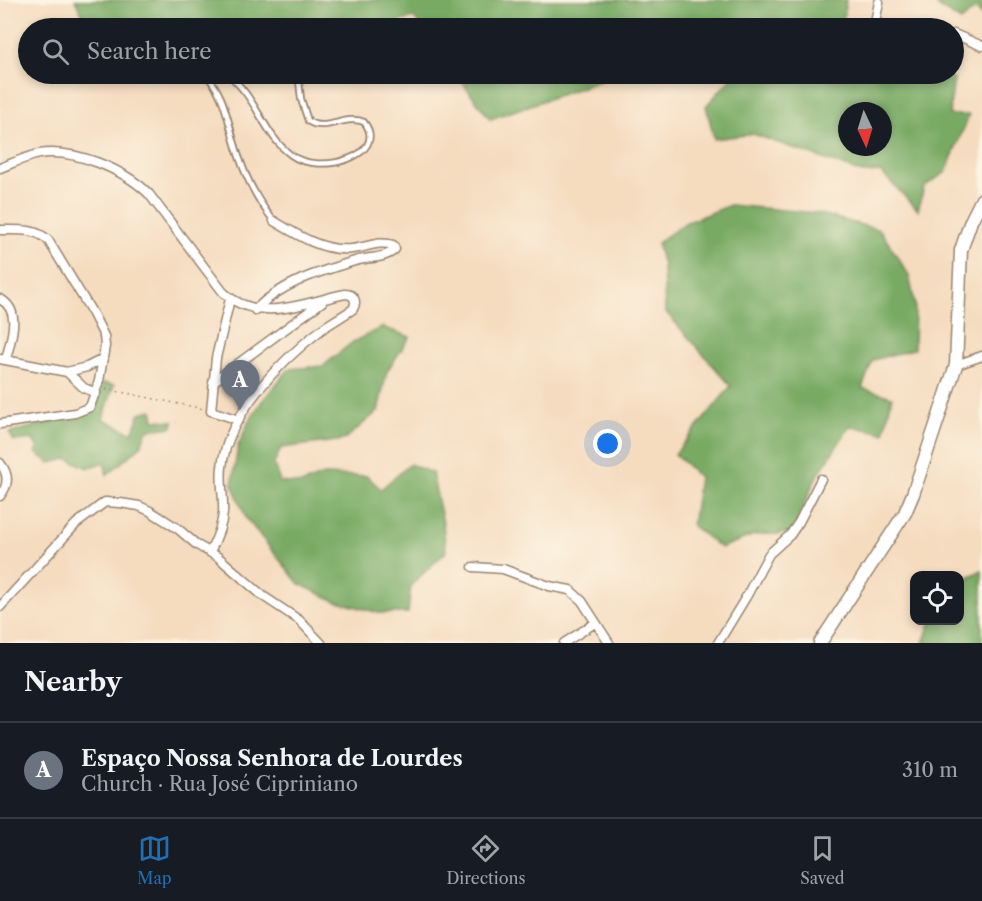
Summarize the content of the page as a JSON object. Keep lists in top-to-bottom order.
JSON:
{
  "north": "bottom",
  "page": {
    "search": "Search here",
    "pins": "A",
    "heading": "Nearby",
    "list": [
      {
        "mark": "A",
        "name": "Espaço Nossa Senhora de Lourdes",
        "note": "Church · Rua José Cipriniano",
        "value": "310 m"
      }
    ],
    "nav": ["Map", "Directions", "Saved"]
  }
}
